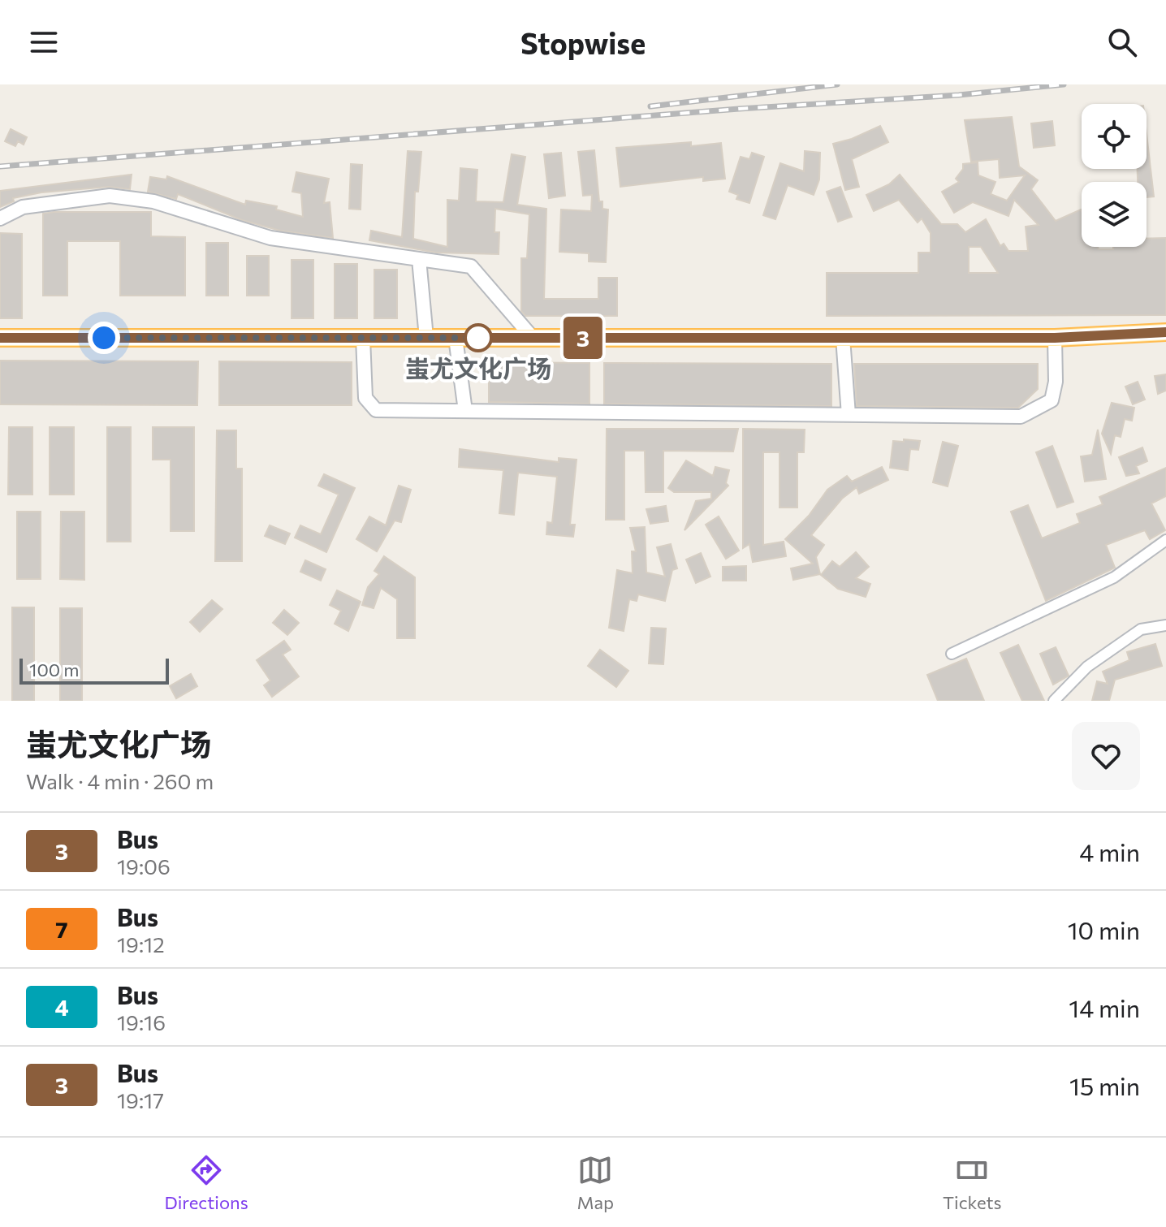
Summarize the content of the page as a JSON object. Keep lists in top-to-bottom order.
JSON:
{
  "places": ["蚩尤文化广场"],
  "lines": ["bus line 3"],
  "scale_bar": "100 m",
  "page": {
    "header": "Stopwise",
    "on_map": "3",
    "scale": "100 m",
    "heading": ["蚩尤文化广场", "Walk · 4 min · 260 m"],
    "list": [
      {
        "mark": "3",
        "name": "Bus",
        "note": "19:06",
        "value": "4 min"
      },
      {
        "mark": "7",
        "name": "Bus",
        "note": "19:12",
        "value": "10 min"
      },
      {
        "mark": "4",
        "name": "Bus",
        "note": "19:16",
        "value": "14 min"
      },
      {
        "mark": "3",
        "name": "Bus",
        "note": "19:17",
        "value": "15 min"
      }
    ],
    "tabs": ["Directions", "Map", "Tickets"]
  }
}
